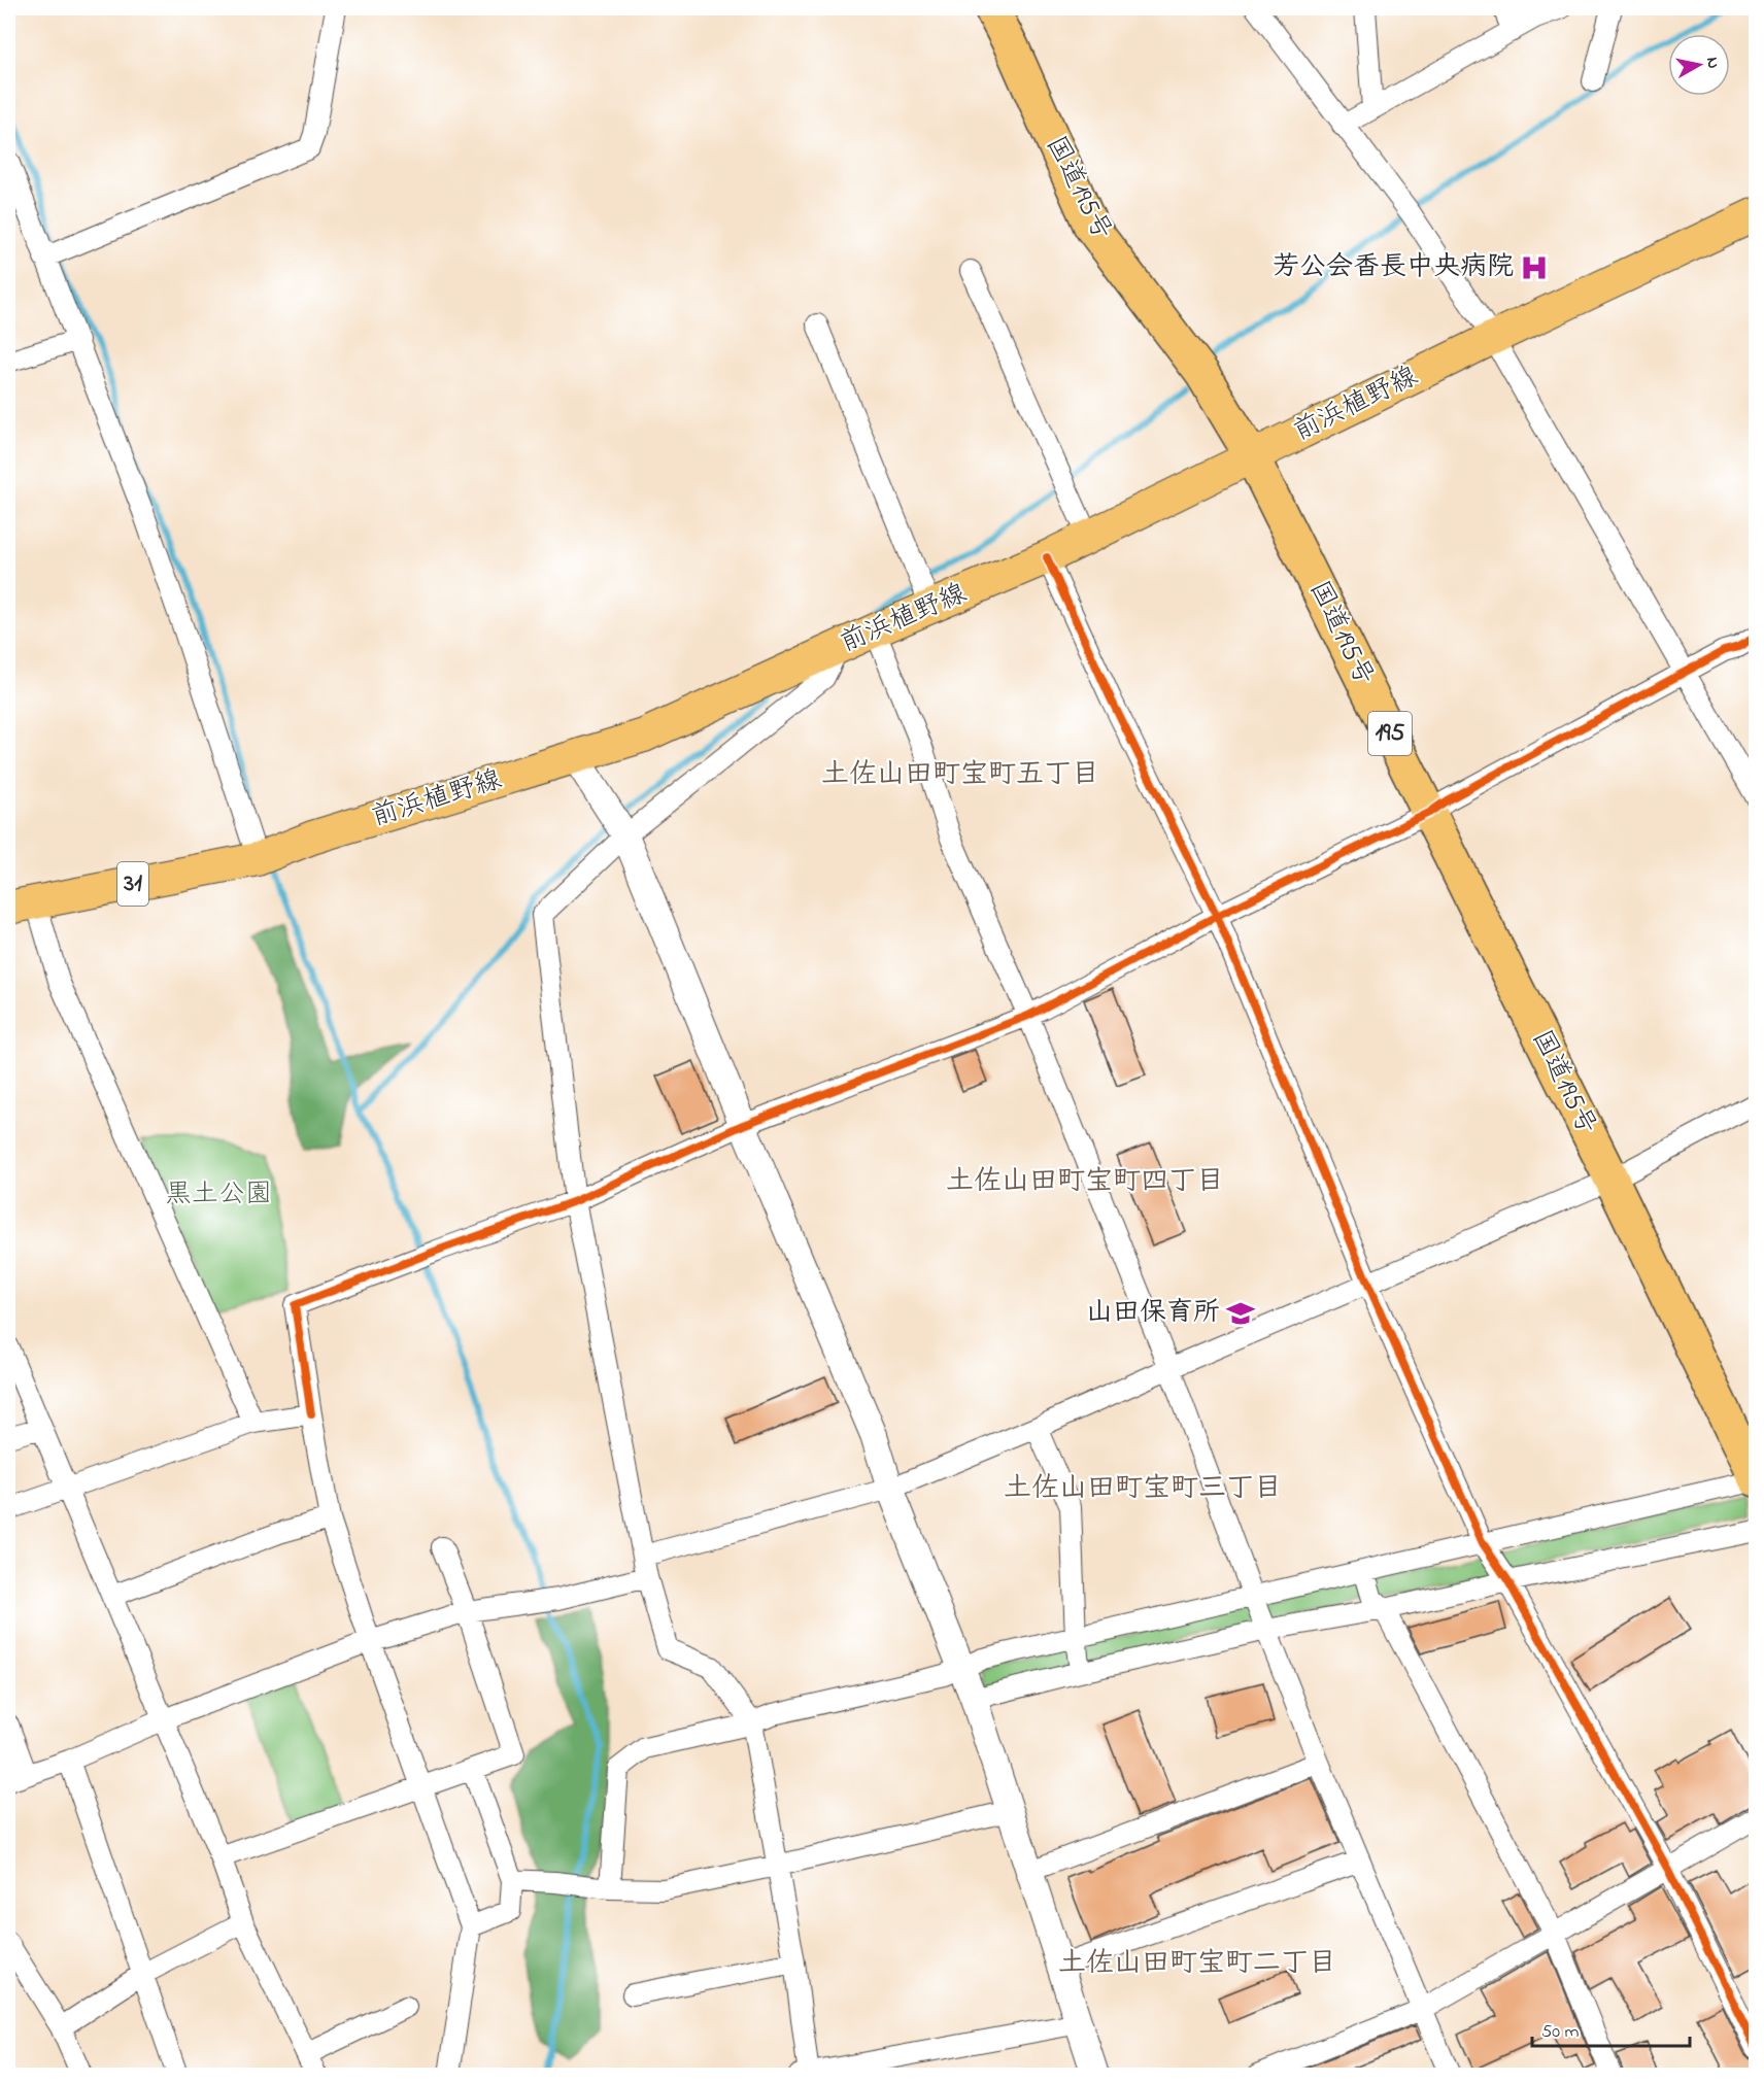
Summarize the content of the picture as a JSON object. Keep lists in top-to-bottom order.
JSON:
{
  "streets": {
    "highway": ["国道195号", "195"],
    "main road": ["前浜植野線", "31"]
  },
  "crossings": [
    ["国道195号", "前浜植野線"]
  ],
  "districts": [
    "土佐山田町宝町五丁目",
    "土佐山田町宝町四丁目",
    "土佐山田町宝町三丁目",
    "土佐山田町宝町二丁目"
  ],
  "parks": ["黒土公園"],
  "places": {
    "hospital": ["芳公会香長中央病院"],
    "school or university": ["山田保育所"]
  },
  "scale_bar": "50 m",
  "north": "right"
}
